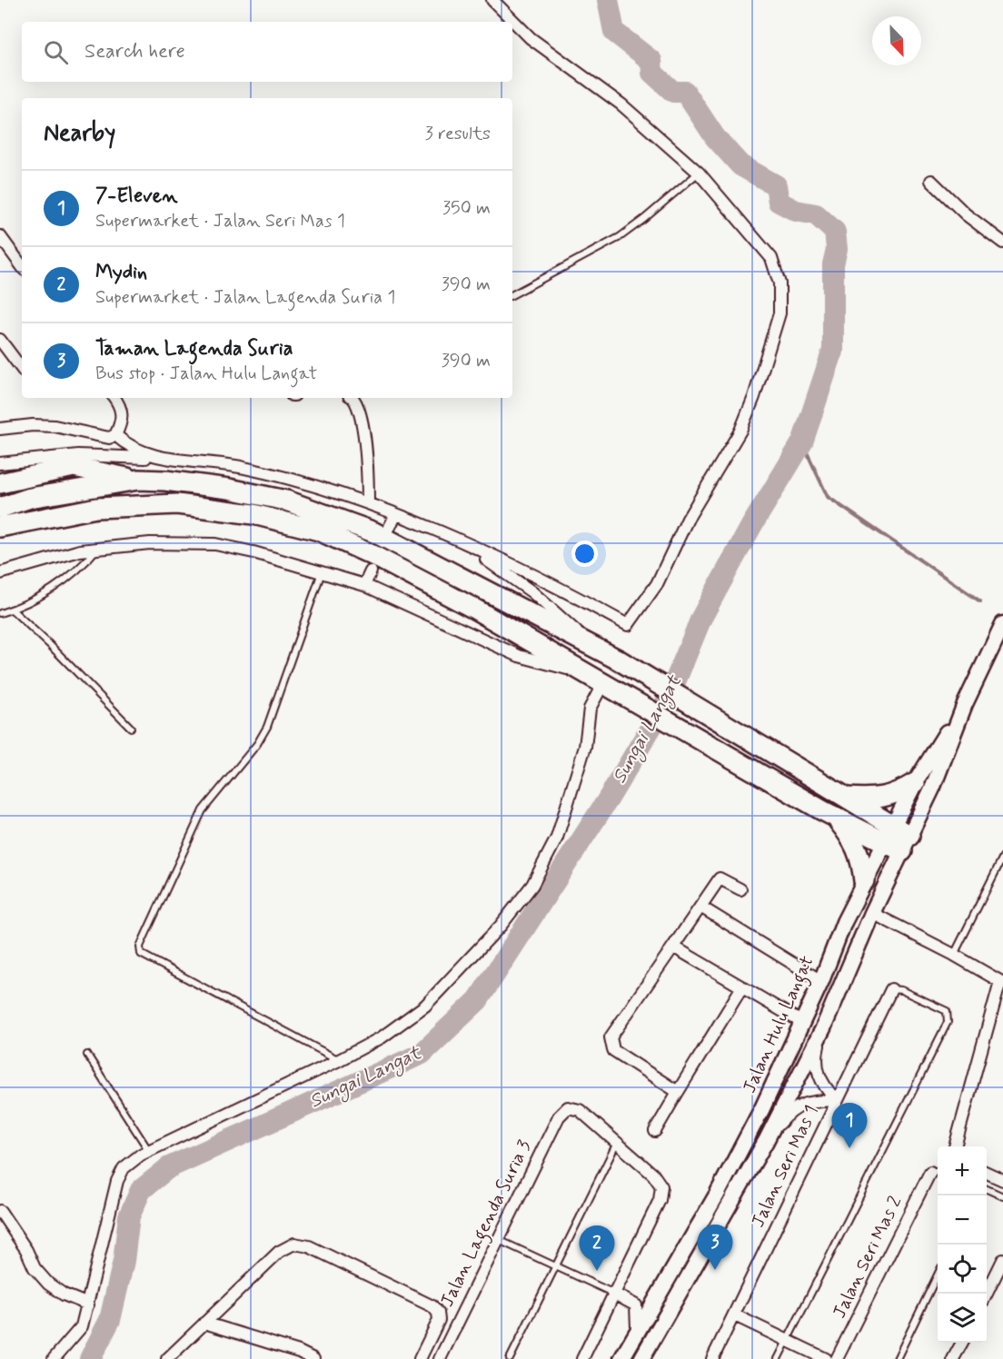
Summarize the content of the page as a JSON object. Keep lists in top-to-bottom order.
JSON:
{
  "streets": {
    "main road": ["Jalan Hulu Langat"],
    "street": ["Jalan Seri Mas 1", "Jalan Lagenda Suria 3", "Jalan Seri Mas 2"]
  },
  "water": ["Sungai Langat"],
  "north": "bottom right",
  "page": {
    "search": "Search here",
    "heading": ["Nearby", "3 results"],
    "list": [
      {
        "mark": "1",
        "name": "7-Eleven",
        "note": "Supermarket · Jalan Seri Mas 1",
        "value": "350 m"
      },
      {
        "mark": "2",
        "name": "Mydin",
        "note": "Supermarket · Jalan Lagenda Suria 1",
        "value": "390 m"
      },
      {
        "mark": "3",
        "name": "Taman Lagenda Suria",
        "note": "Bus stop · Jalan Hulu Langat",
        "value": "390 m"
      }
    ],
    "pins": ["1", "3", "2"],
    "map_buttons": ["+", "−"]
  }
}
